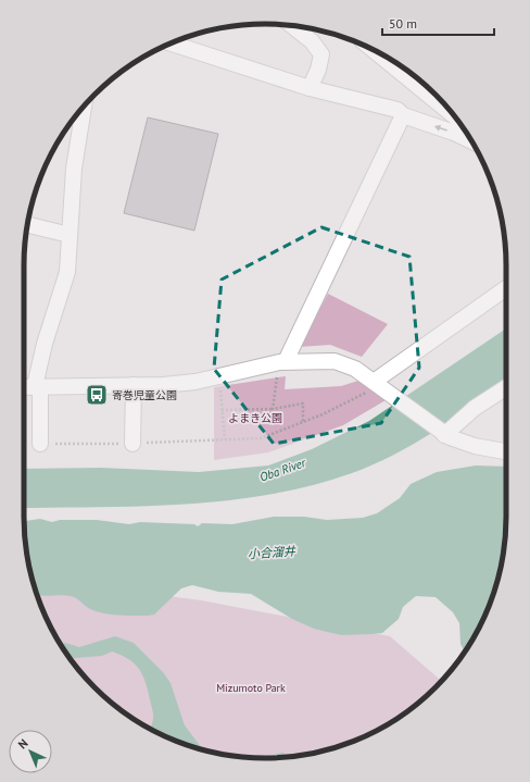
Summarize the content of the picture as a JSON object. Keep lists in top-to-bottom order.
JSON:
{
  "water": ["Oba River", "小合溜井"],
  "parks": ["よまき公園", "Mizumoto Park"],
  "places": {
    "bus stop": ["寄巻児童公園"]
  },
  "scale_bar": "50 m",
  "north": "top left"
}
